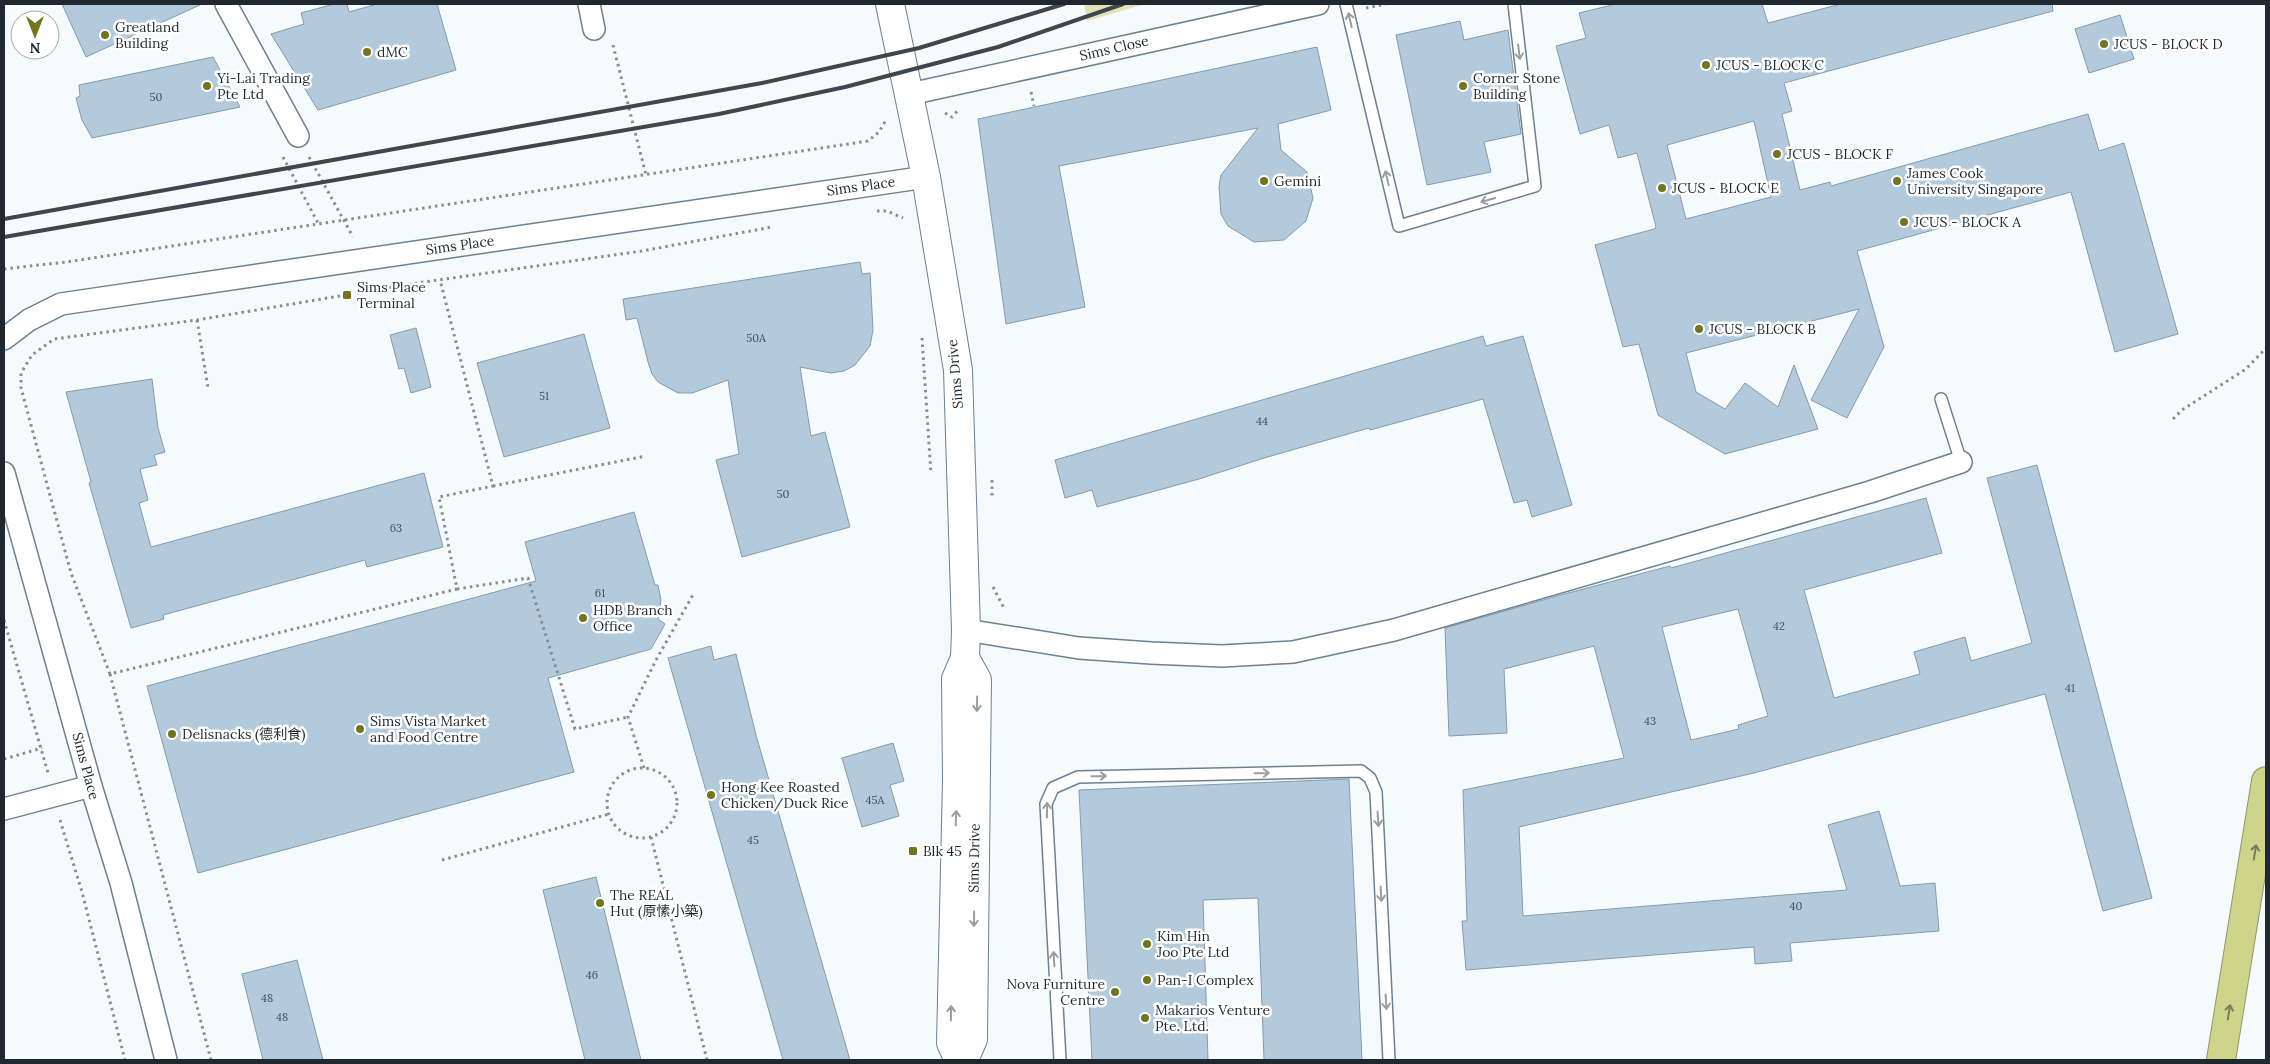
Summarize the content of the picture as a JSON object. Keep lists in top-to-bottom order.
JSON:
{
  "streets": {
    "street": ["Sims Close", "Sims Place", "Sims Drive"]
  },
  "crossings": [
    ["Sims Close", "Sims Drive"],
    ["Sims Place", "Sims Drive"]
  ],
  "places": {
    "other": [
      "Greatland Building",
      "JCUS - BLOCK D",
      "dMC",
      "JCUS - BLOCK C",
      "Yi-Lai Trading Pte Ltd",
      "Corner Stone Building",
      "JCUS - BLOCK F",
      "Gemini",
      "James Cook University Singapore",
      "JCUS - BLOCK E",
      "JCUS - BLOCK A",
      "JCUS - BLOCK B",
      "HDB Branch Office",
      "Sims Vista Market and Food Centre",
      "Delisnacks (德利食)",
      "Hong Kee Roasted Chicken/Duck Rice",
      "The REAL Hut (原愫小築)",
      "Kim Hin Joo Pte Ltd",
      "Pan-I Complex",
      "Nova Furniture Centre",
      "Makarios Venture Pte. Ltd."
    ],
    "transit": ["Sims Place Terminal", "Blk 45"]
  },
  "house_numbers": [
    "50",
    "50A",
    "51",
    "44",
    "50",
    "63",
    "61",
    "42",
    "41",
    "43",
    "45A",
    "45",
    "40",
    "46",
    "48",
    "48"
  ],
  "north": "bottom"
}
